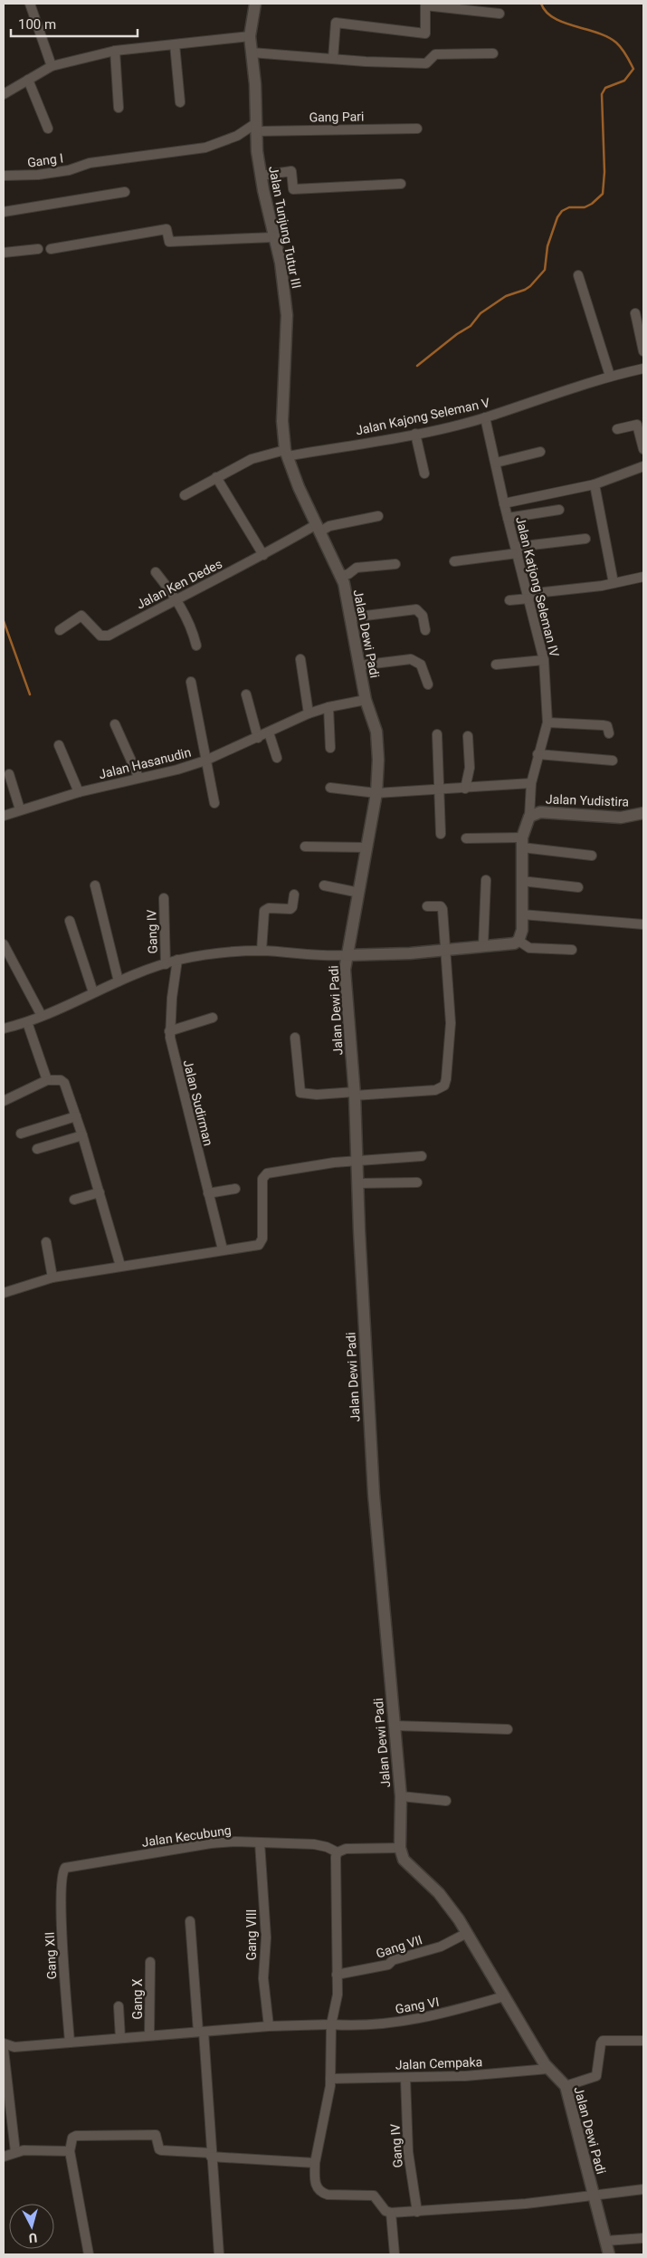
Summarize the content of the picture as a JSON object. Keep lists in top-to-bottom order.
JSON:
{
  "streets": {
    "street": [
      "Gang Pari",
      "Gang I",
      "Jalan Tunjung Tutur III",
      "Jalan Kajong Seleman V",
      "Jalan Ken Dedes",
      "Jalan Katjong Seleman IV",
      "Jalan Dewi Padi",
      "Jalan Hasanudin",
      "Jalan Yudistira",
      "Gang IV",
      "Jalan Sudirman",
      "Jalan Kecubung",
      "Gang VIII",
      "Gang VII",
      "Gang XII",
      "Gang X",
      "Gang VI",
      "Jalan Cempaka"
    ]
  },
  "crossings": [
    ["Gang Pari", "Gang I"],
    ["Gang Pari", "Jalan Tunjung Tutur III"],
    ["Gang I", "Jalan Tunjung Tutur III"],
    ["Jalan Tunjung Tutur III", "Jalan Kajong Seleman V"],
    ["Jalan Tunjung Tutur III", "Jalan Dewi Padi"],
    ["Jalan Kajong Seleman V", "Jalan Katjong Seleman IV"],
    ["Jalan Kajong Seleman V", "Jalan Dewi Padi"],
    ["Jalan Ken Dedes", "Jalan Dewi Padi"],
    ["Jalan Katjong Seleman IV", "Jalan Yudistira"],
    ["Jalan Dewi Padi", "Jalan Hasanudin"],
    ["Jalan Dewi Padi", "Gang VII"],
    ["Jalan Dewi Padi", "Gang VI"],
    ["Jalan Dewi Padi", "Jalan Cempaka"],
    ["Gang IV", "Jalan Cempaka"],
    ["Jalan Kecubung", "Gang VIII"],
    ["Jalan Kecubung", "Gang XII"],
    ["Gang VIII", "Gang VI"],
    ["Gang XII", "Gang VI"],
    ["Gang X", "Gang VI"]
  ],
  "scale_bar": "100 m",
  "north": "bottom"
}
